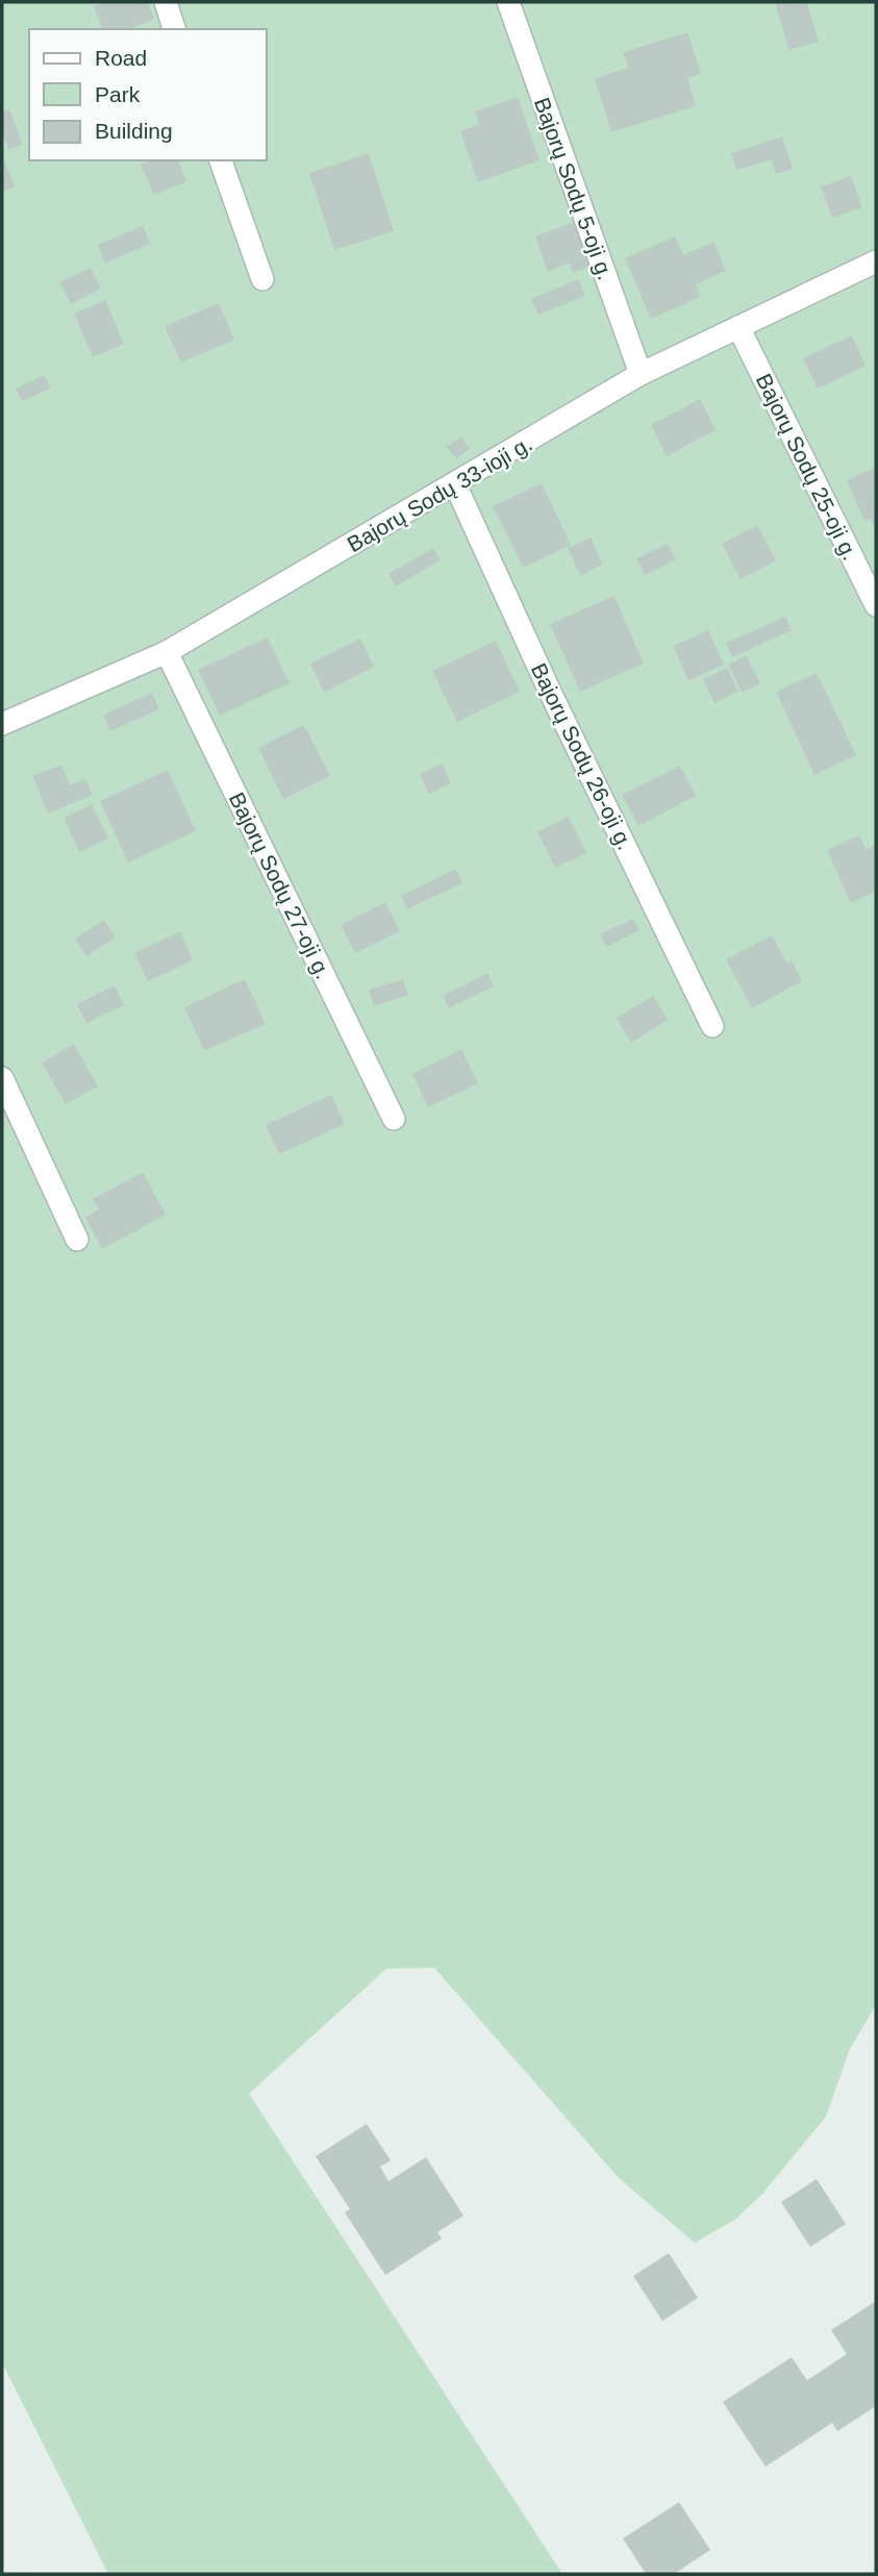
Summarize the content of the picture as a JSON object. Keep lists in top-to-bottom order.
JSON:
{
  "streets": {
    "street": [
      "Bajorų Sodų 5-oji g.",
      "Bajorų Sodų 25-oji g.",
      "Bajorų Sodų 33-ioji g.",
      "Bajorų Sodų 26-oji g.",
      "Bajorų Sodų 27-oji g."
    ]
  },
  "crossings": [
    ["Bajorų Sodų 5-oji g.", "Bajorų Sodų 33-ioji g."],
    ["Bajorų Sodų 25-oji g.", "Bajorų Sodų 33-ioji g."],
    ["Bajorų Sodų 33-ioji g.", "Bajorų Sodų 26-oji g."],
    ["Bajorų Sodų 33-ioji g.", "Bajorų Sodų 27-oji g."]
  ],
  "legend": ["Road", "Park", "Building"]
}
